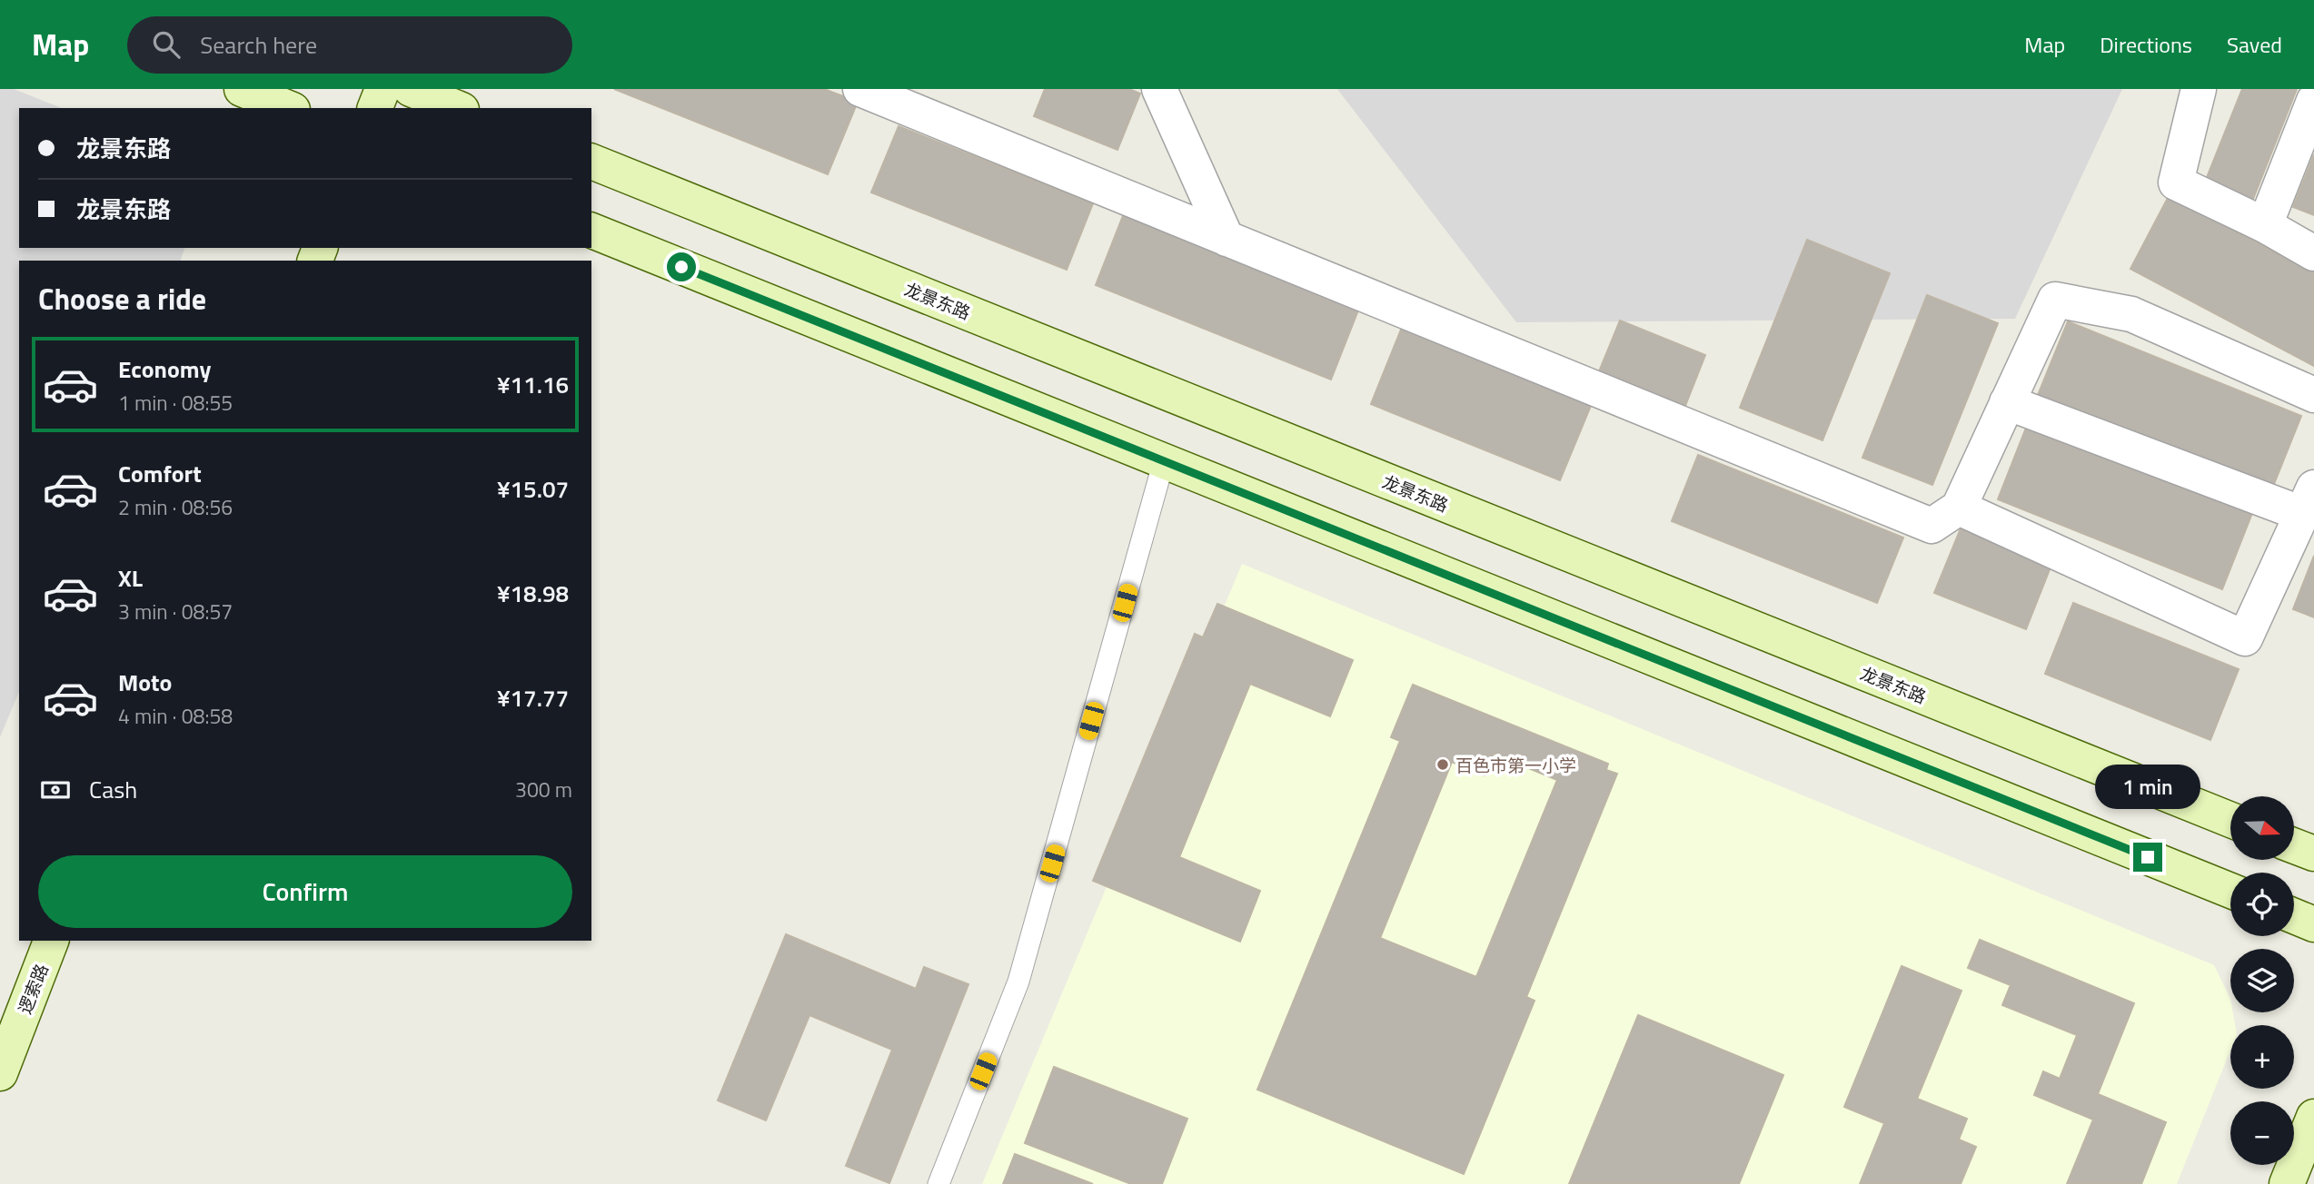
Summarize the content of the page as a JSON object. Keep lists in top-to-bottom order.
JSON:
{
  "streets": {
    "main road": ["龙景东路", "逻索路"]
  },
  "places": ["百色市第一小学"],
  "north": "right",
  "page": {
    "header": "Map",
    "search": "Search here",
    "nav": ["Map", "Directions", "Saved"],
    "banner": ["龙景东路", "龙景东路"],
    "heading": "Choose a ride",
    "list": [
      {
        "name": "Economy",
        "note": "1 min · 08:55",
        "value": "¥11.16"
      },
      {
        "name": "Comfort",
        "note": "2 min · 08:56",
        "value": "¥15.07"
      },
      {
        "name": "XL",
        "note": "3 min · 08:57",
        "value": "¥18.98"
      },
      {
        "name": "Moto",
        "note": "4 min · 08:58",
        "value": "¥17.77"
      }
    ],
    "pay": ["Cash", "300 m"],
    "bubble": "1 min",
    "map_buttons": ["+", "−"],
    "buttons": "Confirm"
  }
}
